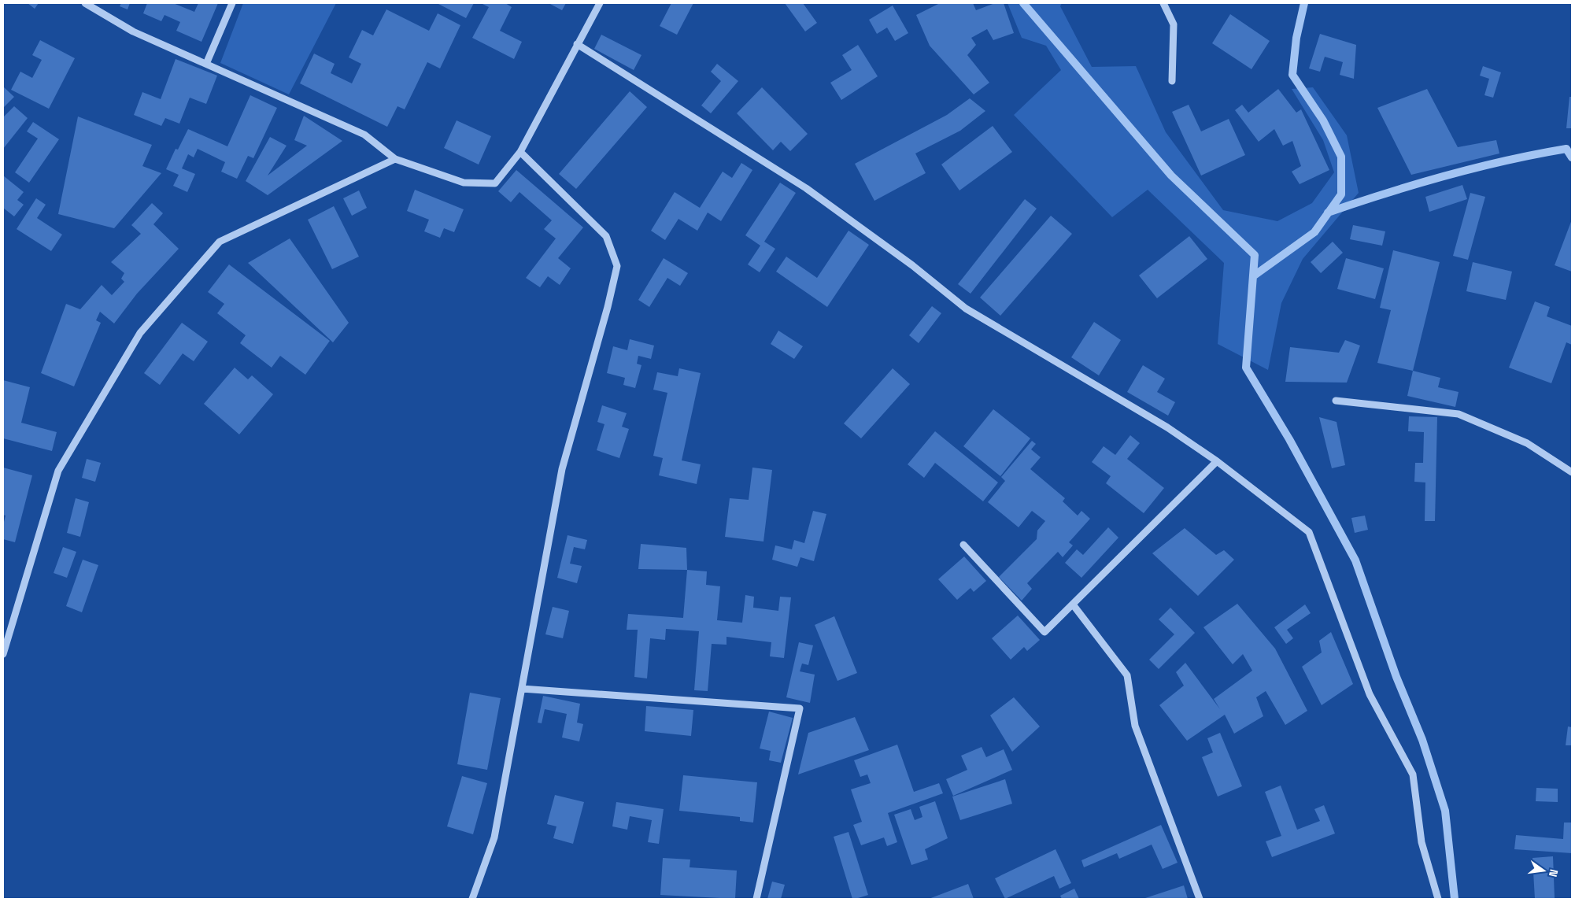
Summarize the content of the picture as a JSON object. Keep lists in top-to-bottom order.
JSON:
{
  "north": "right"
}
